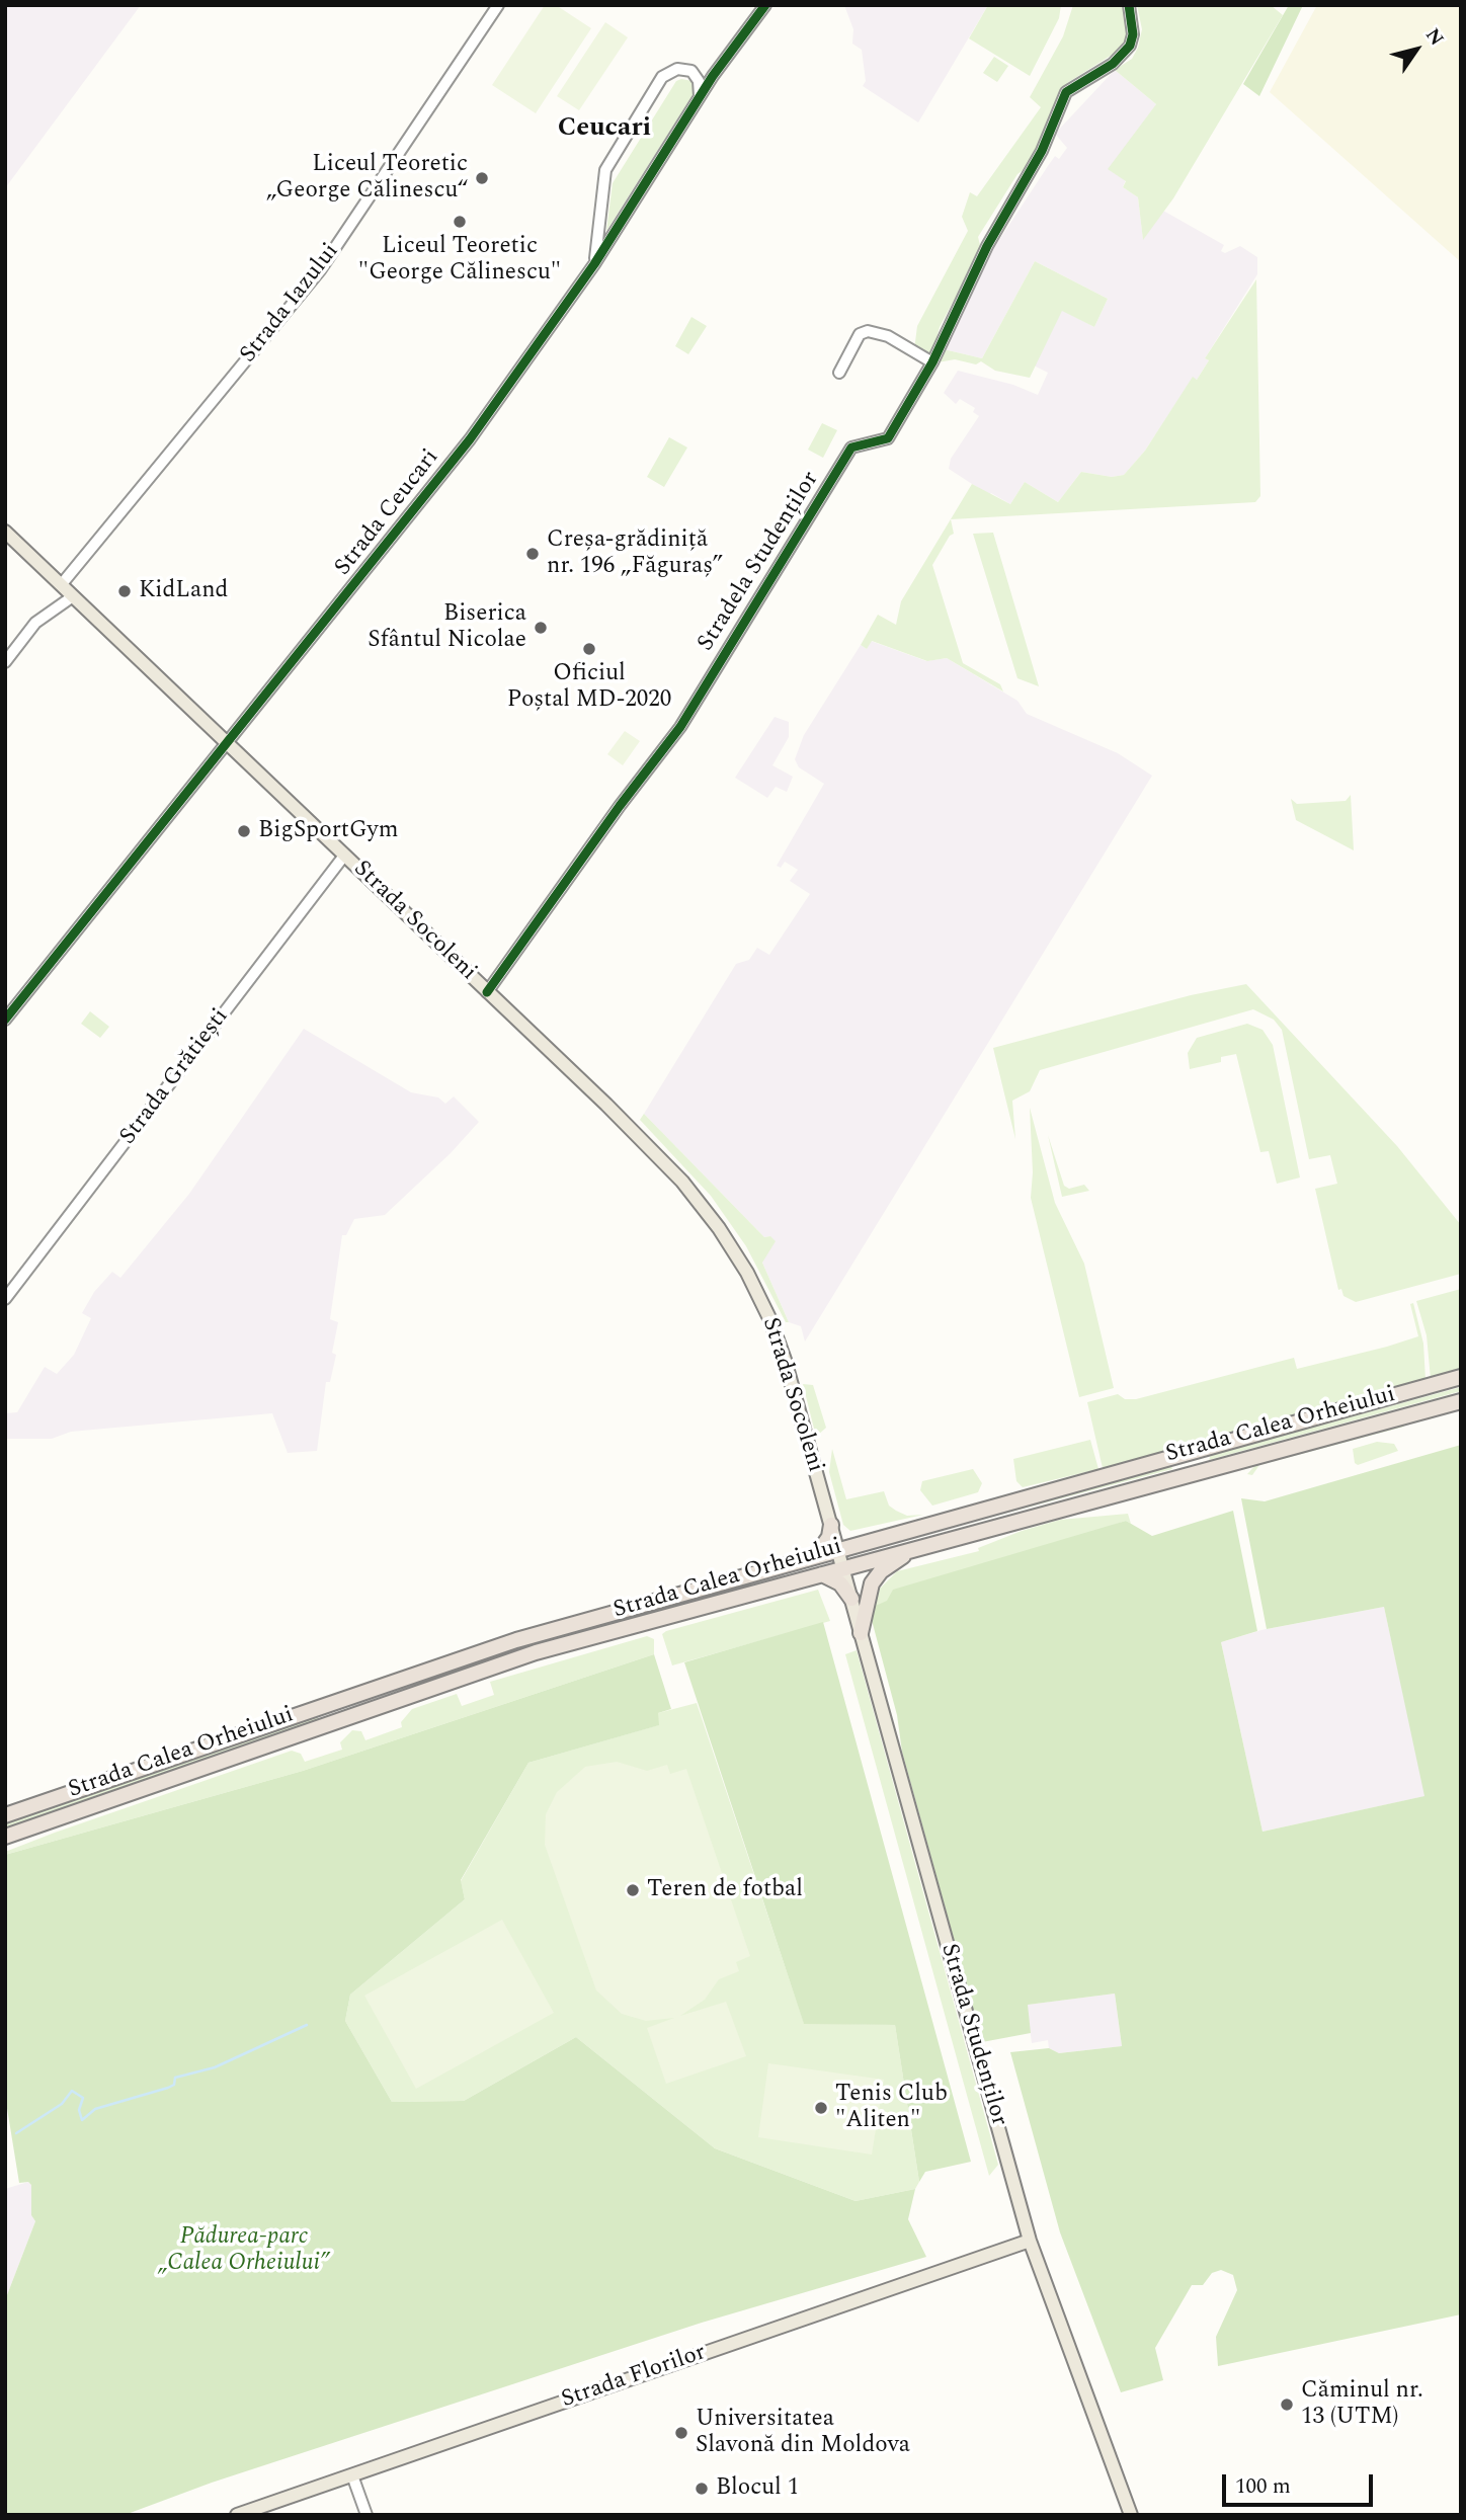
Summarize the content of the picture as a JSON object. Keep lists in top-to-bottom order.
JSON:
{
  "streets": {
    "highway": ["Strada Calea Orheiului"],
    "main road": ["Strada Socoleni", "Strada Studenților", "Strada Florilor"],
    "street": [
      "Strada Iazului",
      "Strada Ceucari",
      "Stradela Studenților",
      "Strada Grătiești"
    ]
  },
  "crossings": [
    ["Strada Iazului", "Strada Socoleni"],
    ["Strada Ceucari", "Strada Socoleni"],
    ["Stradela Studenților", "Strada Socoleni"],
    ["Strada Socoleni", "Strada Grătiești"],
    ["Strada Socoleni", "Strada Calea Orheiului"],
    ["Strada Socoleni", "Strada Studenților"],
    ["Strada Calea Orheiului", "Strada Studenților"],
    ["Strada Studenților", "Strada Florilor"]
  ],
  "districts": ["Ceucari"],
  "parks": ["Pădurea-parc „Calea Orheiului”"],
  "places": [
    "Liceul Teoretic „George Călinescu“",
    "Liceul Teoretic \"George Călinescu\"",
    "Creșa-grădiniță nr. 196 „Făguraș”",
    "KidLand",
    "Biserica Sfântul Nicolae",
    "Oficiul Poștal MD-2020",
    "BigSportGym",
    "Teren de fotbal",
    "Tenis Club \"Aliten\"",
    "Căminul nr. 13 (UTM)",
    "Universitatea Slavonă din Moldova",
    "Blocul 1"
  ],
  "scale_bar": "100 m",
  "north": "top right"
}
